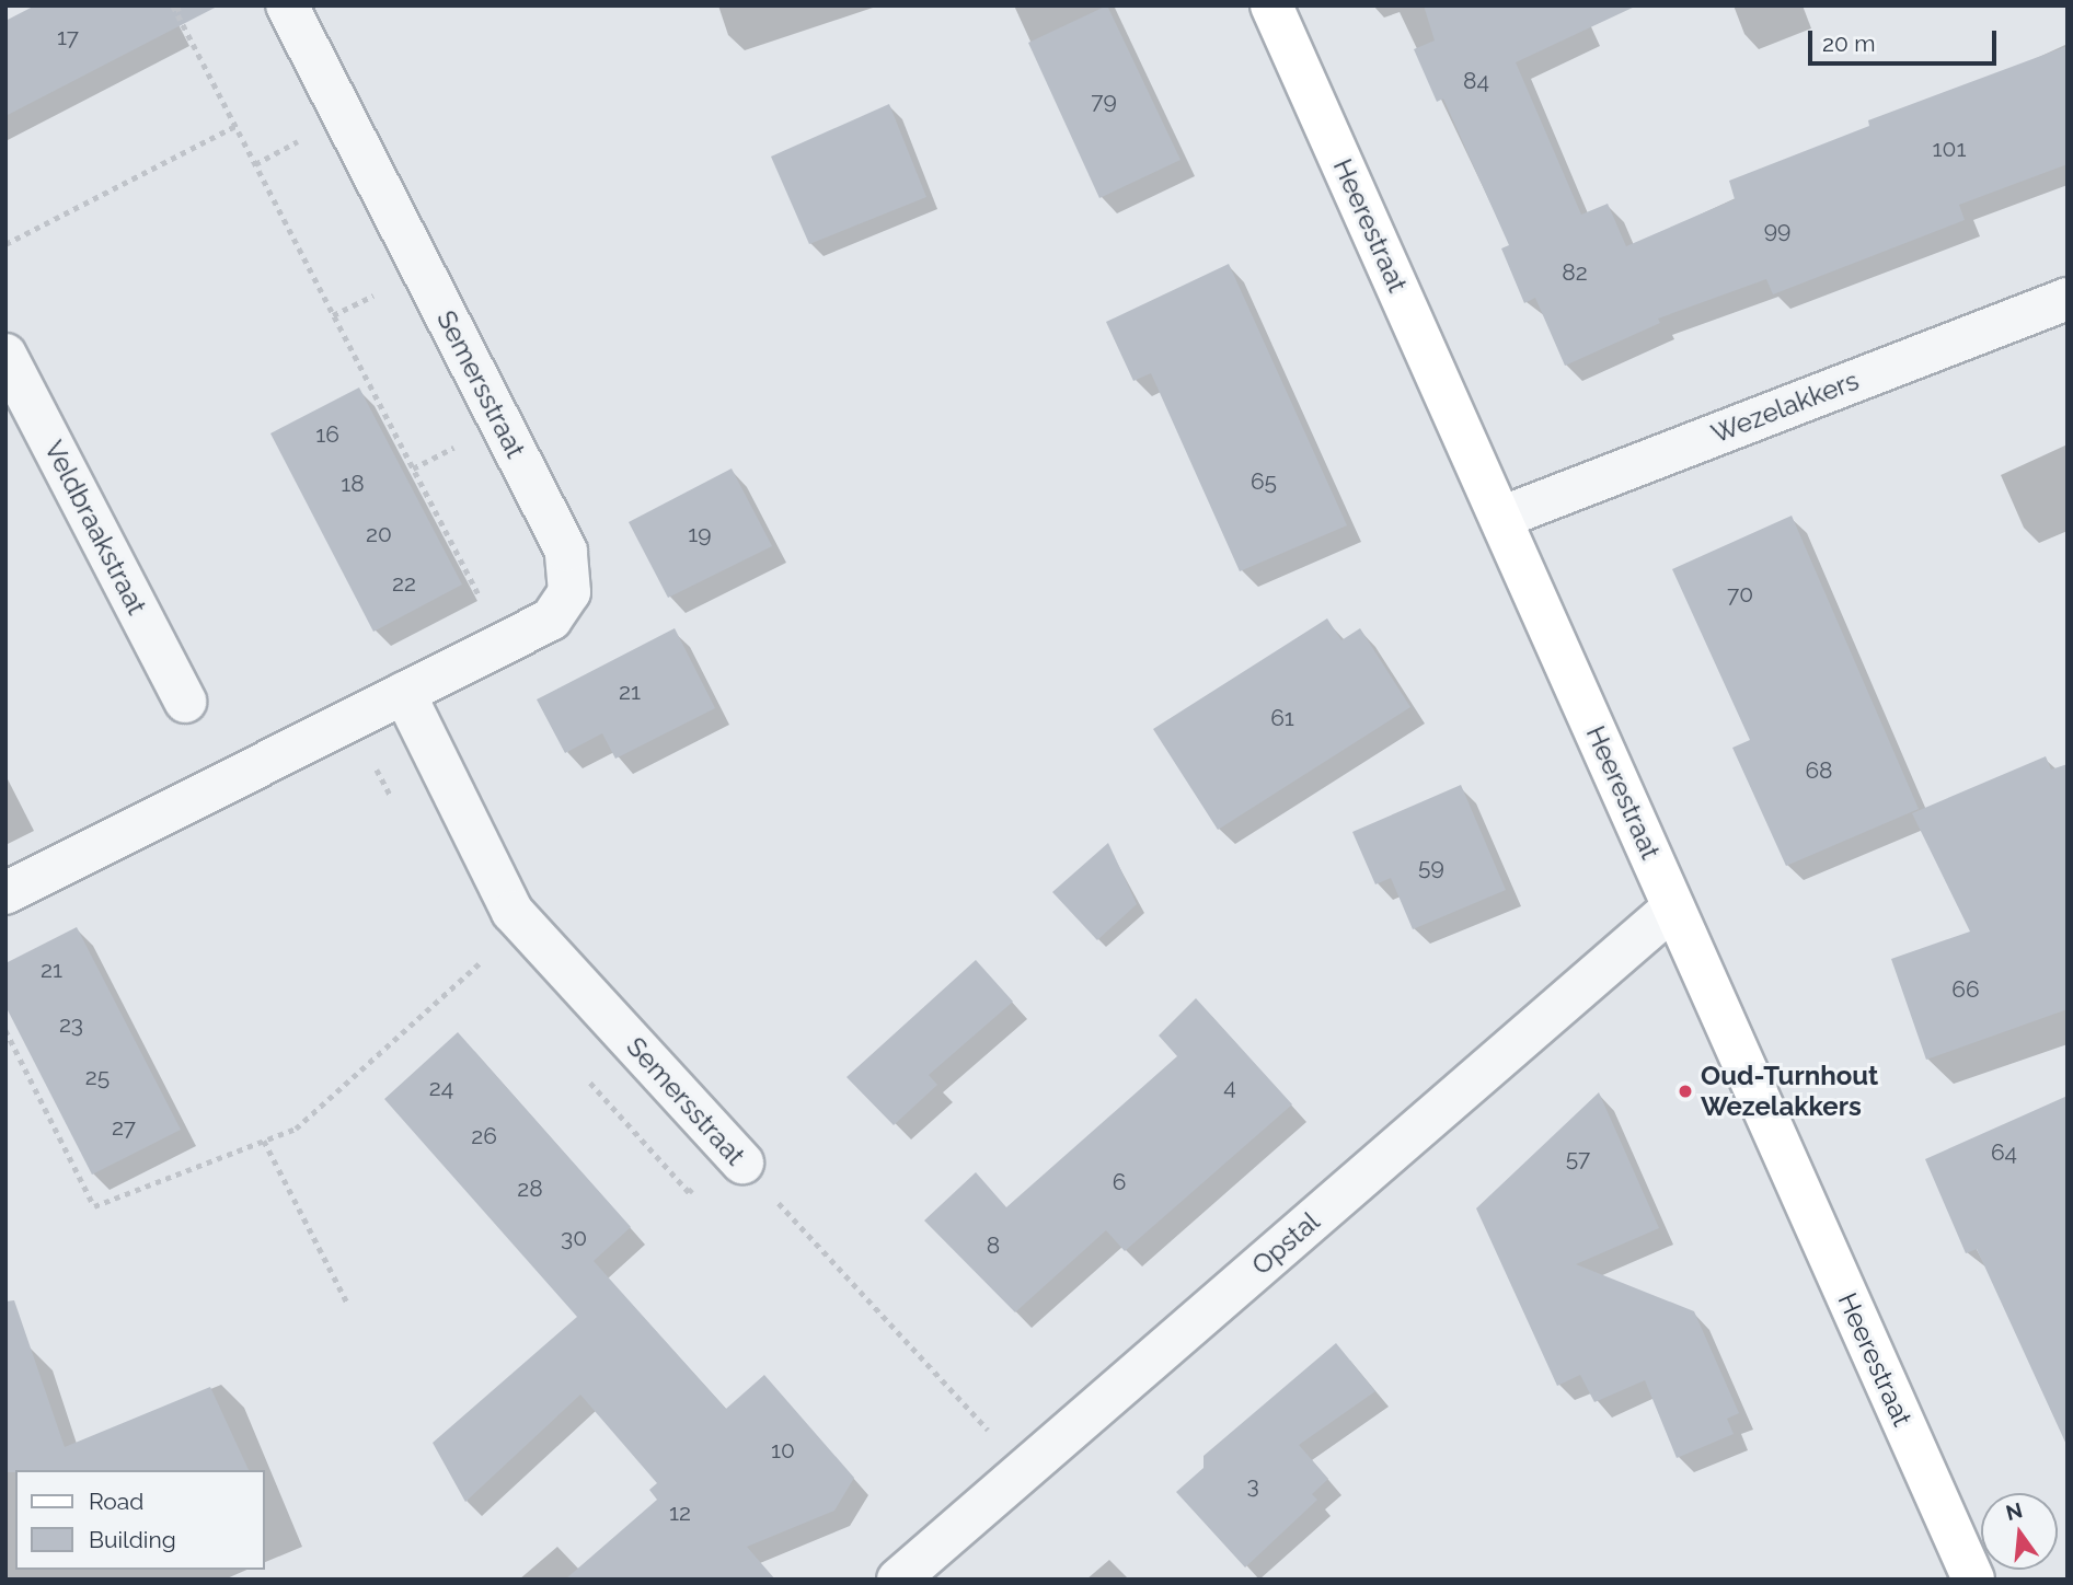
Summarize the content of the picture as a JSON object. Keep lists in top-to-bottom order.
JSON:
{
  "streets": {
    "street": [
      "Heerestraat",
      "Semersstraat",
      "Wezelakkers",
      "Veldbraakstraat",
      "Opstal"
    ]
  },
  "crossings": [
    ["Heerestraat", "Wezelakkers"],
    ["Heerestraat", "Opstal"],
    ["Semersstraat", "Opstal"]
  ],
  "places": ["Oud-Turnhout Wezelakkers"],
  "house_numbers": [
    "17",
    "84",
    "79",
    "101",
    "99",
    "82",
    "16",
    "65",
    "18",
    "20",
    "19",
    "22",
    "70",
    "21",
    "61",
    "68",
    "59",
    "21",
    "66",
    "23",
    "25",
    "4",
    "24",
    "27",
    "26",
    "64",
    "57",
    "6",
    "28",
    "30",
    "8",
    "10",
    "3",
    "12"
  ],
  "legend": ["Road", "Building"],
  "scale_bar": "20 m",
  "north": "top"
}
